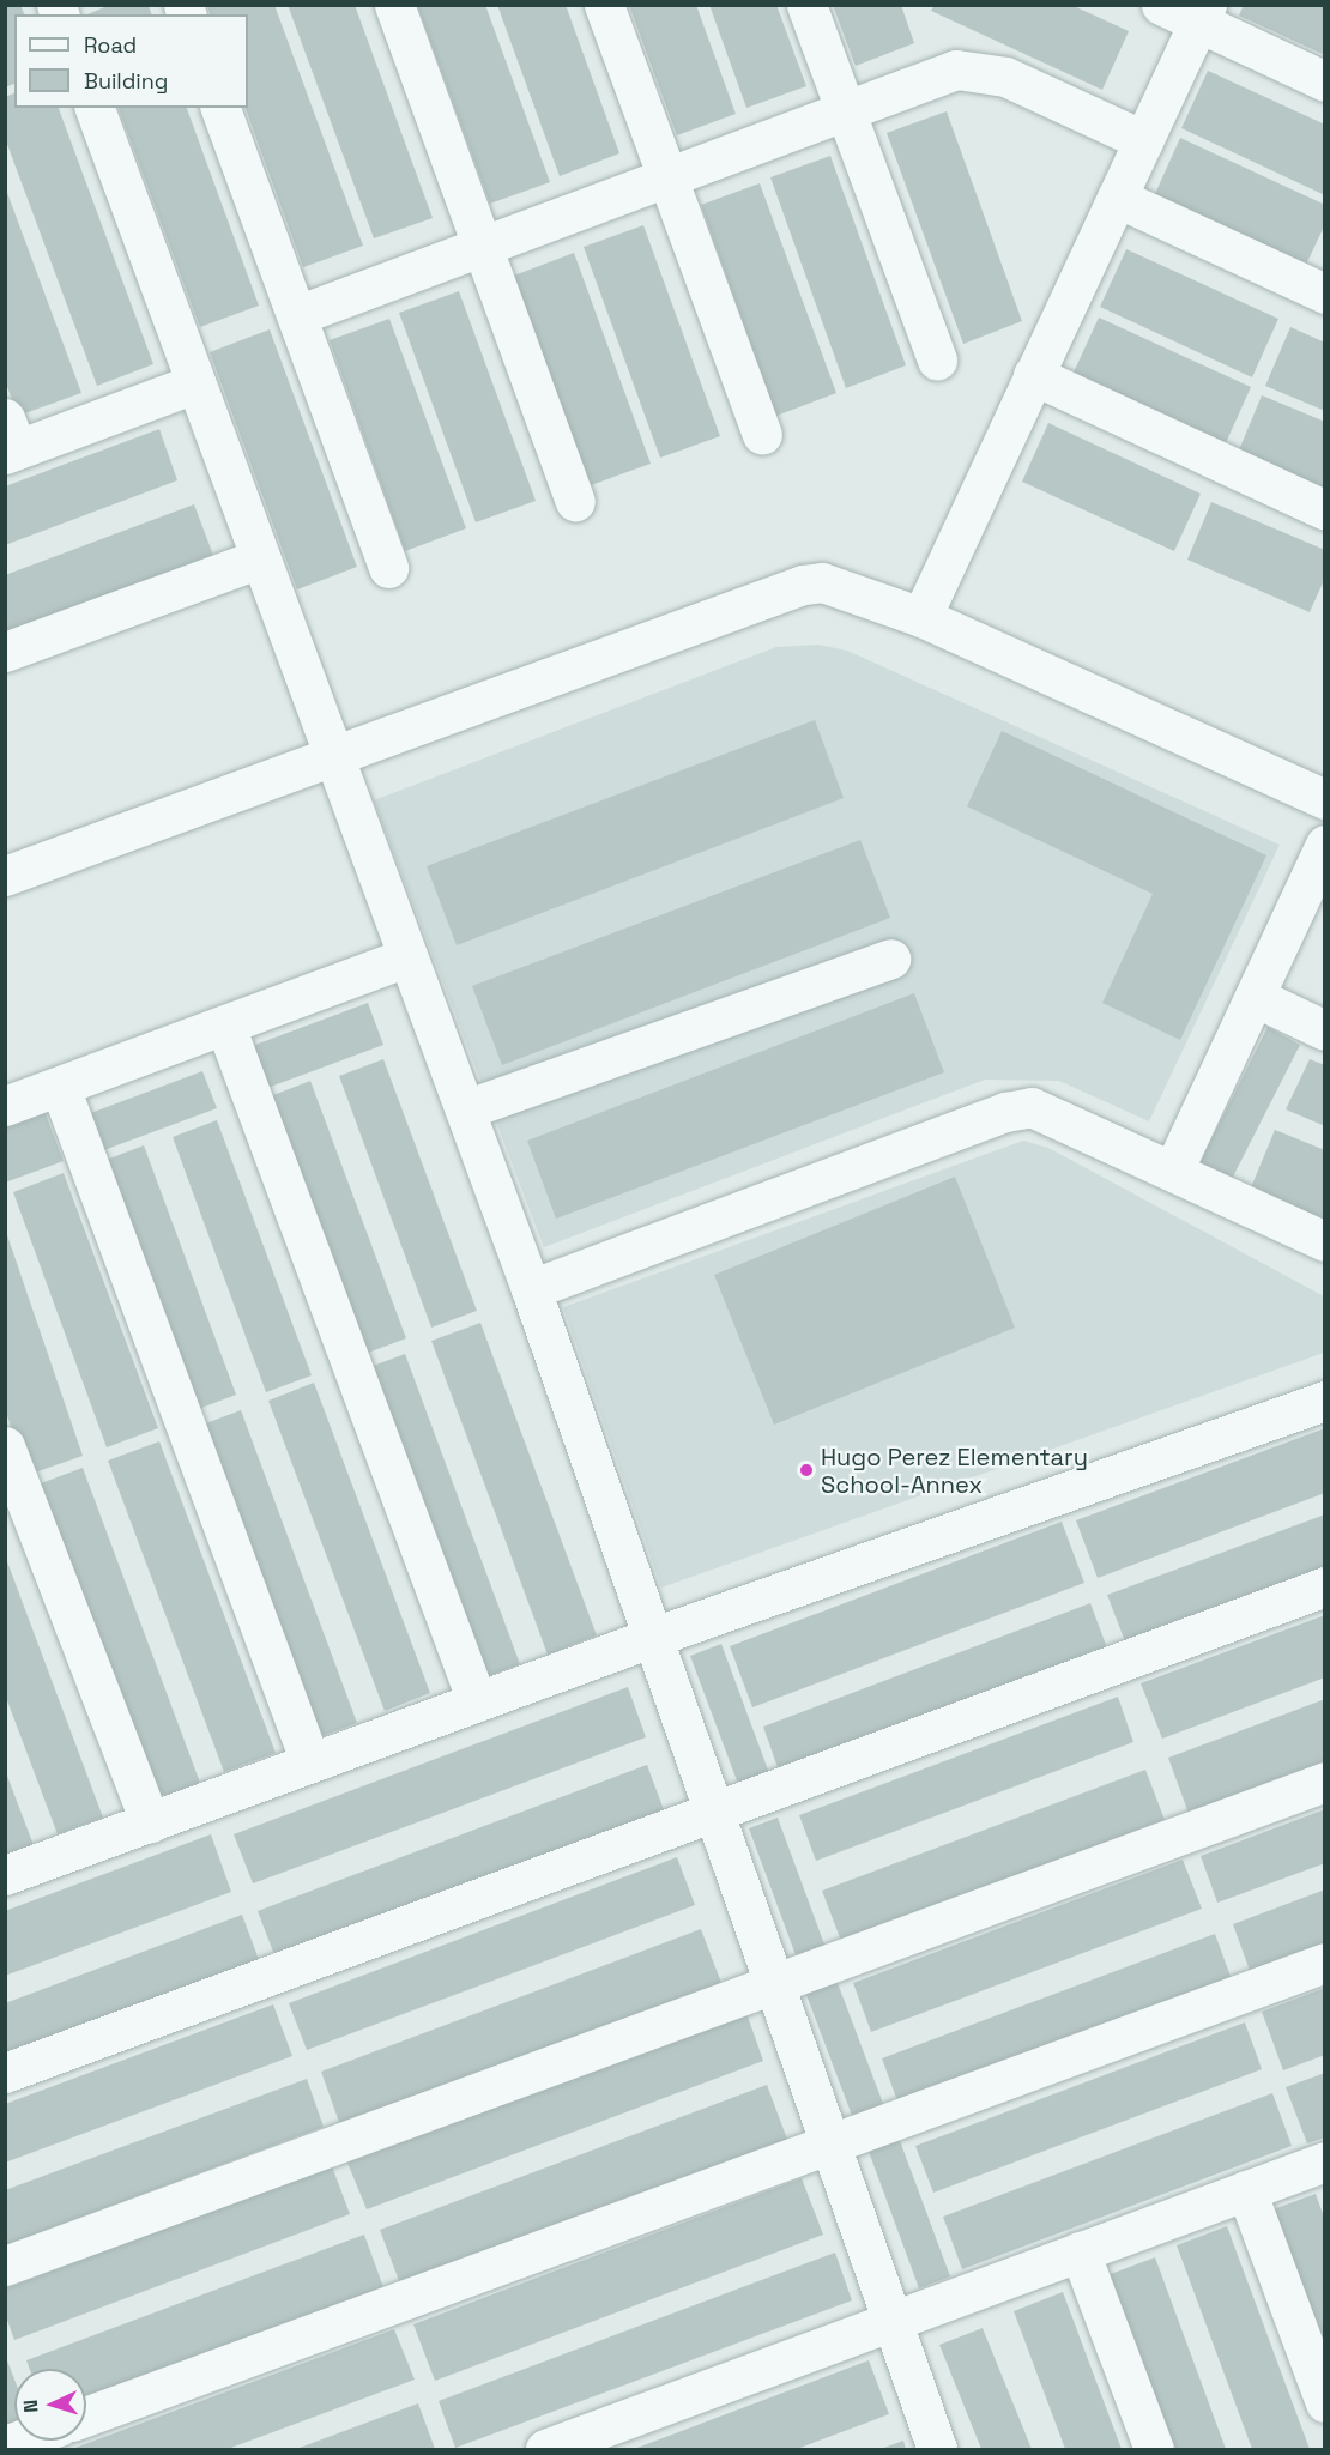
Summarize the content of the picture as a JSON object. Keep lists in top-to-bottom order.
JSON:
{
  "places": ["Hugo Perez Elementary School-Annex"],
  "legend": ["Road", "Building"],
  "north": "left"
}
